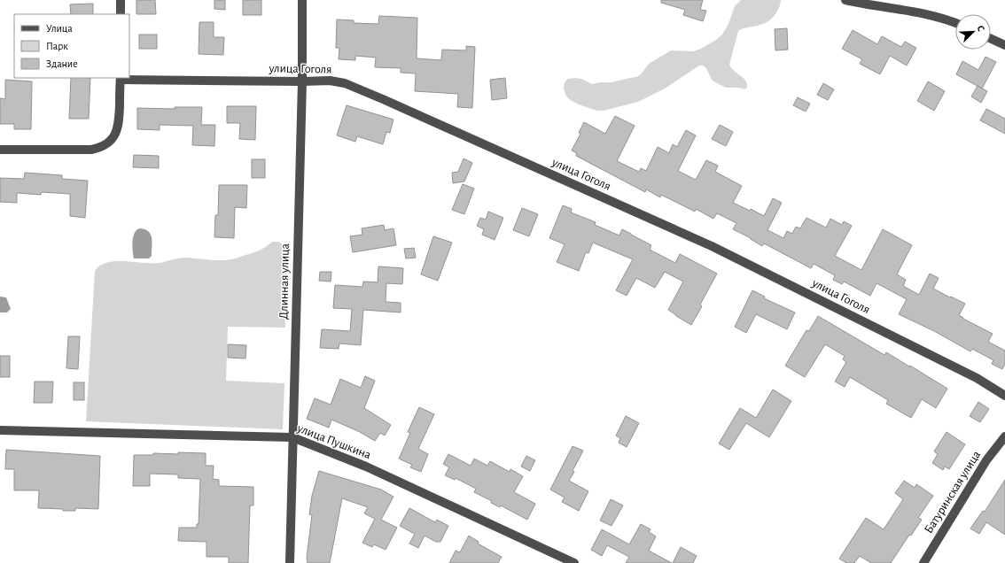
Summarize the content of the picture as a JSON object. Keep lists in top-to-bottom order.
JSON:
{
  "streets": {
    "street": [
      "улица Гоголя",
      "Длинная улица",
      "улица Пушкина",
      "Батуринская улица"
    ]
  },
  "crossings": [
    ["улица Гоголя", "Длинная улица"],
    ["Длинная улица", "улица Пушкина"]
  ],
  "legend": ["Улица", "Парк", "Здание"],
  "north": "top right"
}
